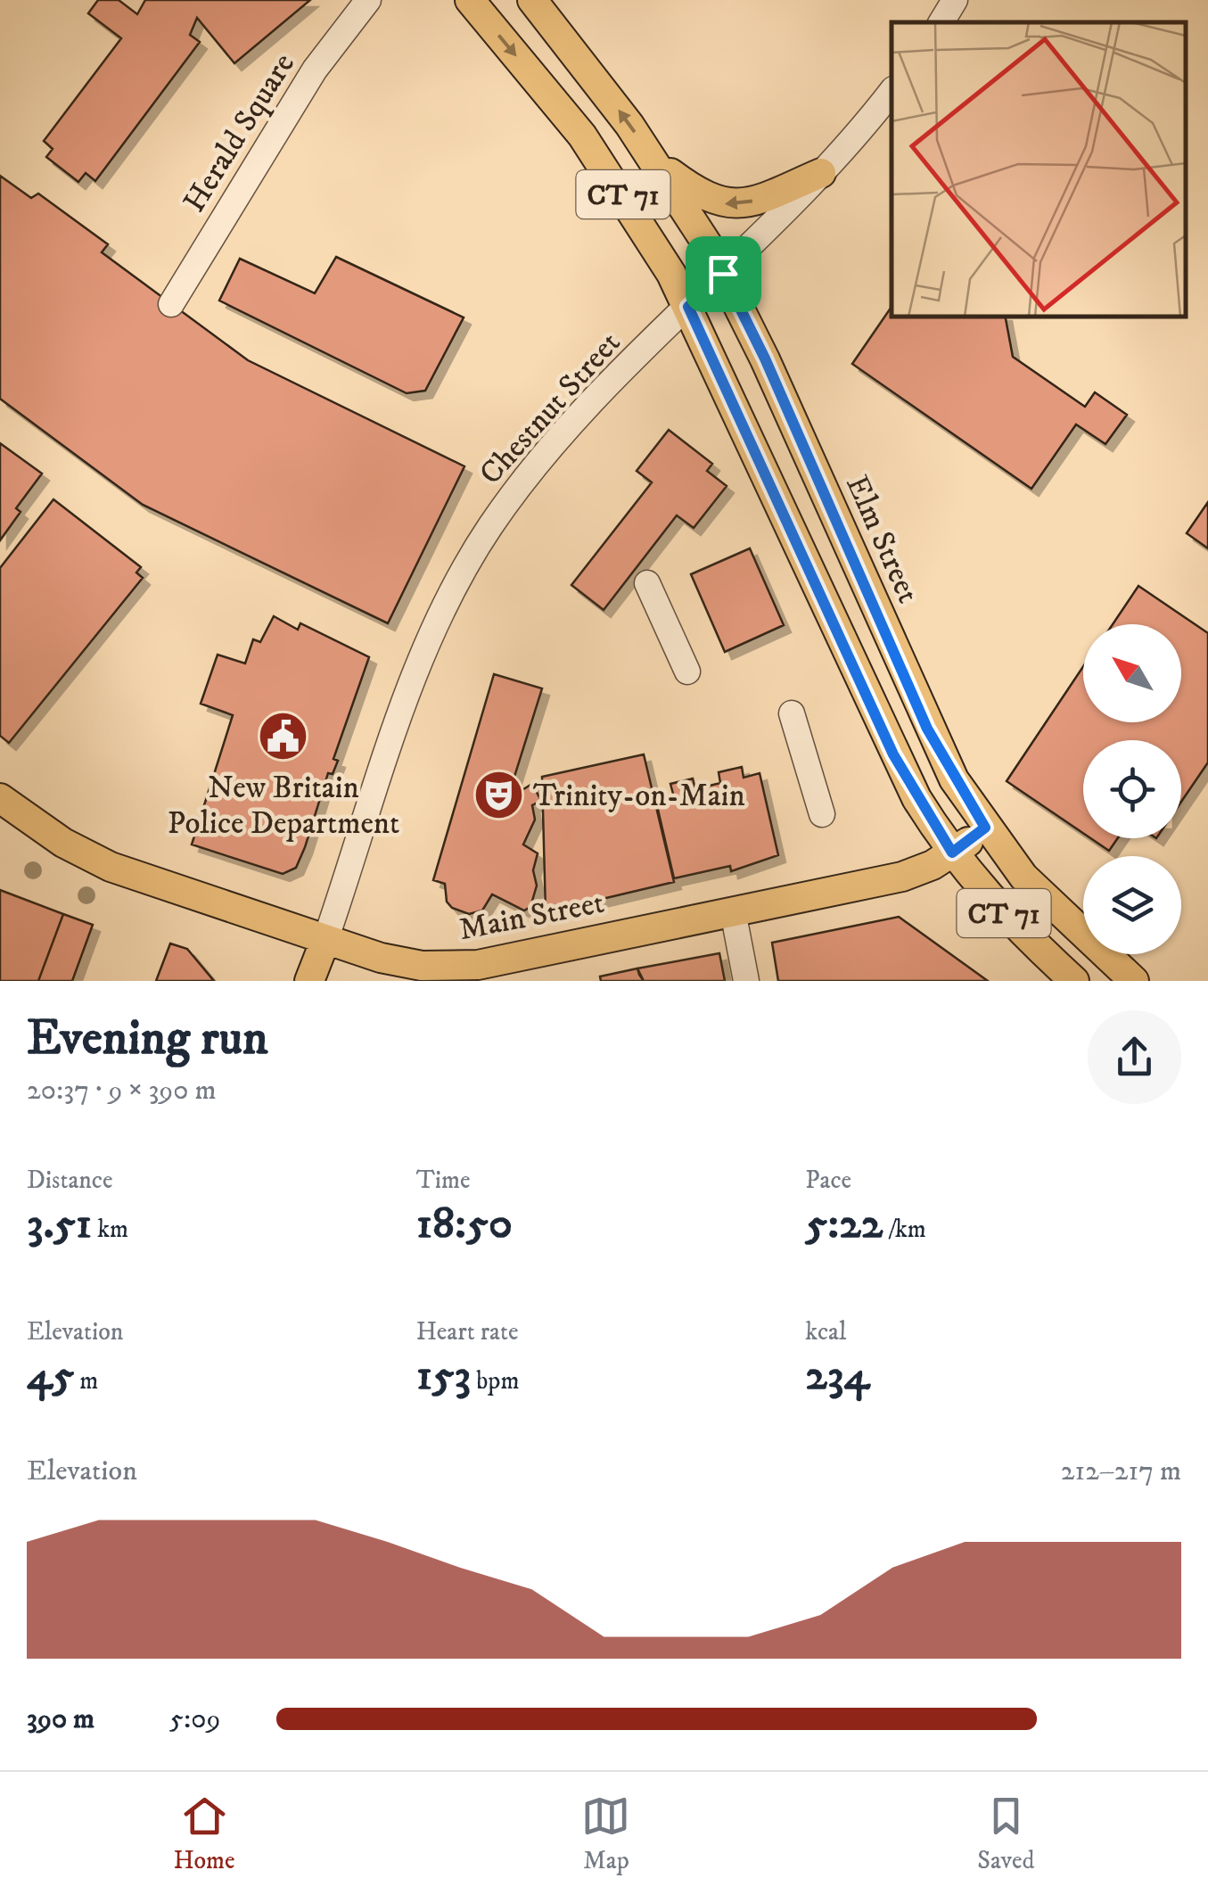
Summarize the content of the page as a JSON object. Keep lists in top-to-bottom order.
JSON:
{
  "streets": {
    "main road": ["CT 71", "Elm Street", "Main Street"],
    "street": ["Herald Square", "Chestnut Street"]
  },
  "crossings": [
    ["CT 71", "Chestnut Street"],
    ["CT 71", "Elm Street"],
    ["CT 71", "Main Street"],
    ["Chestnut Street", "Elm Street"],
    ["Chestnut Street", "Main Street"],
    ["Elm Street", "Main Street"]
  ],
  "places": {
    "public building": ["New Britain Police Department"],
    "theatre": ["Trinity-on-Main"]
  },
  "north": "top left",
  "page": {
    "heading": ["Evening run", "20:37 · 9 × 390 m"],
    "stats": [
      ["Distance", "3.51 km"],
      ["Time", "18:50"],
      ["Pace", "5:22 /km"],
      ["Elevation", "45 m"],
      ["Heart rate", "153 bpm"],
      ["kcal", "234"]
    ],
    "chart": ["Elevation", "212–217 m"],
    "list": [
      {
        "name": "390 m",
        "note": "5:09"
      }
    ],
    "tabs": ["Home", "Map", "Saved"]
  }
}
